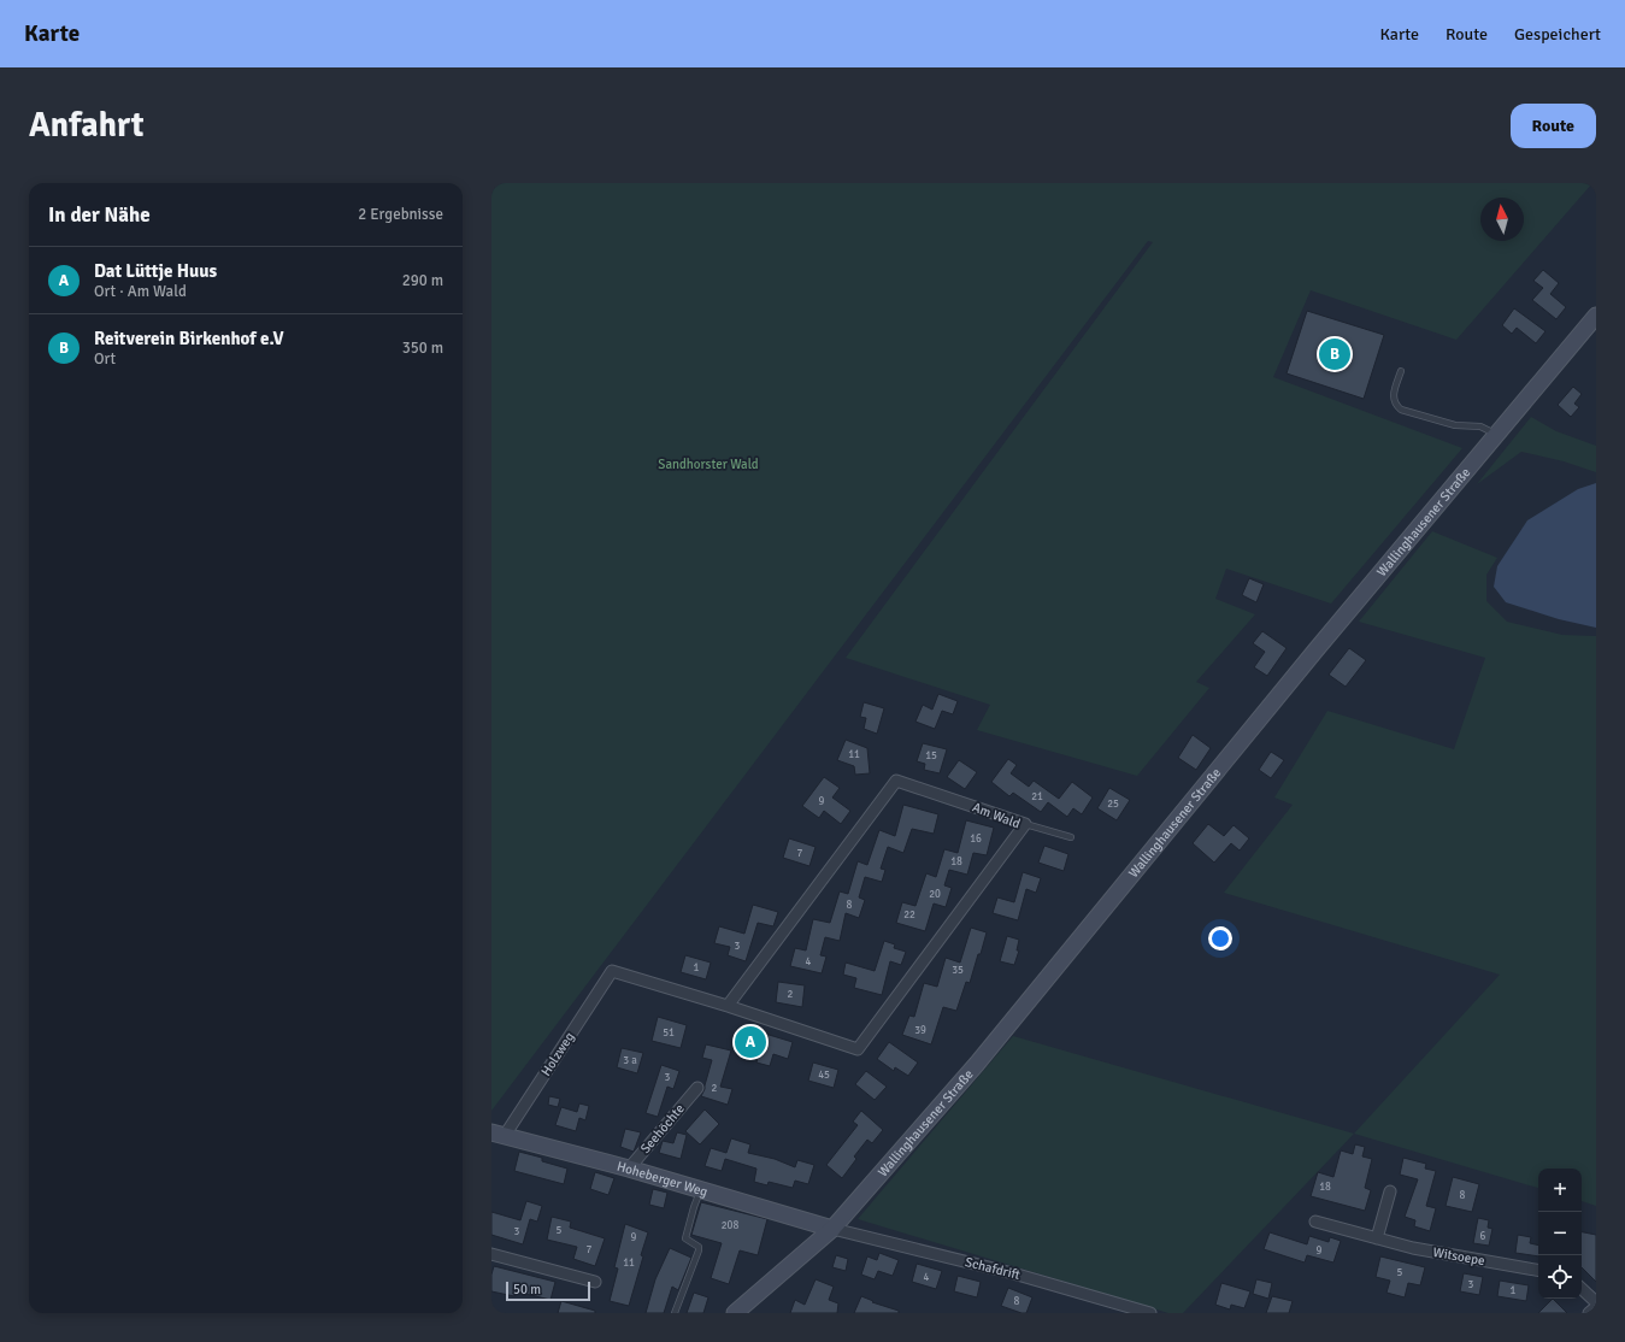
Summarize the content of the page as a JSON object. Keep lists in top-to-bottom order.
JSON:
{
  "streets": {
    "street": [
      "Wallinghausener Straße",
      "Am Wald",
      "Holzweg",
      "Seehöchte",
      "Hoheberger Weg",
      "Witsoepe",
      "Schafdrift"
    ]
  },
  "crossings": [
    ["Wallinghausener Straße", "Hoheberger Weg"],
    ["Wallinghausener Straße", "Schafdrift"],
    ["Am Wald", "Holzweg"],
    ["Holzweg", "Hoheberger Weg"],
    ["Seehöchte", "Hoheberger Weg"],
    ["Hoheberger Weg", "Schafdrift"]
  ],
  "parks": ["Sandhorster Wald"],
  "house_numbers": [
    "11",
    "15",
    "21",
    "9",
    "25",
    "16",
    "7",
    "18",
    "20",
    "8",
    "22",
    "3",
    "4",
    "1",
    "35",
    "2",
    "39",
    "51",
    "3 a",
    "45",
    "3",
    "2",
    "18",
    "8",
    "208",
    "5",
    "3",
    "6",
    "9",
    "7",
    "9",
    "11",
    "5",
    "4",
    "3",
    "1",
    "8"
  ],
  "scale_bar": "50 m",
  "north": "top",
  "page": {
    "header": "Karte",
    "nav": ["Karte", "Route", "Gespeichert"],
    "buttons": "Route",
    "title": "Anfahrt",
    "heading": ["In der Nähe", "2 Ergebnisse"],
    "list": [
      {
        "mark": "A",
        "name": "Dat Lüttje Huus",
        "note": "Ort · Am Wald",
        "value": "290 m"
      },
      {
        "mark": "B",
        "name": "Reitverein Birkenhof e.V",
        "note": "Ort",
        "value": "350 m"
      }
    ],
    "pins": ["B", "A"],
    "map_buttons": ["+", "−"],
    "scale": "50 m"
  }
}
